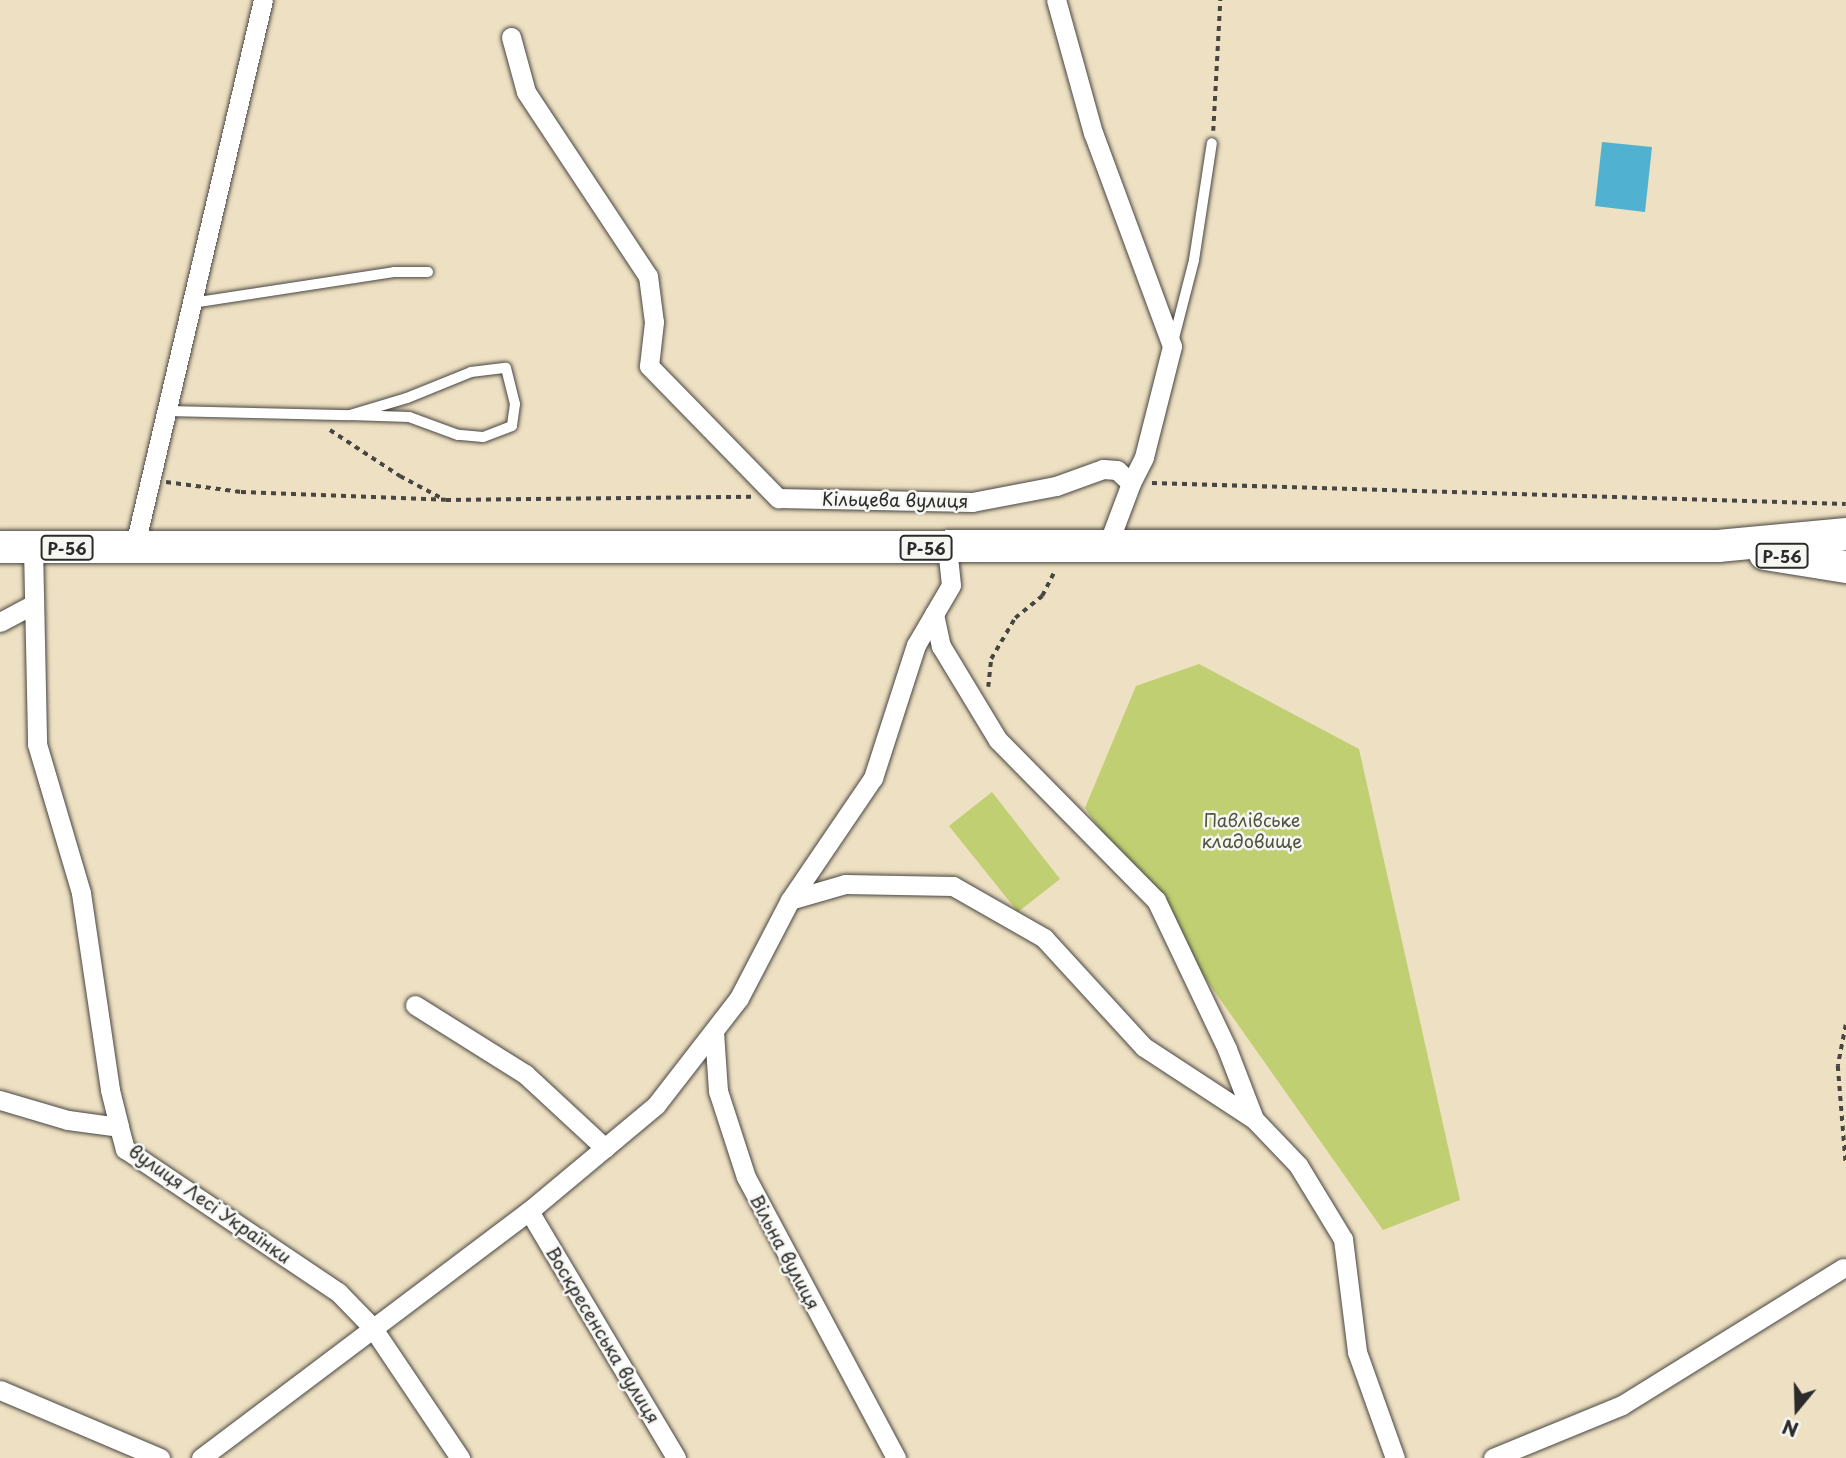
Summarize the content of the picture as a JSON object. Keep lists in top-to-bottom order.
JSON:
{
  "streets": {
    "main road": ["Р-56"],
    "street": [
      "Кільцева вулиця",
      "вулиця Лесі Українки",
      "Вільна вулиця",
      "Воскресенська вулиця"
    ]
  },
  "parks": ["Павлівське кладовище"],
  "north": "bottom"
}
